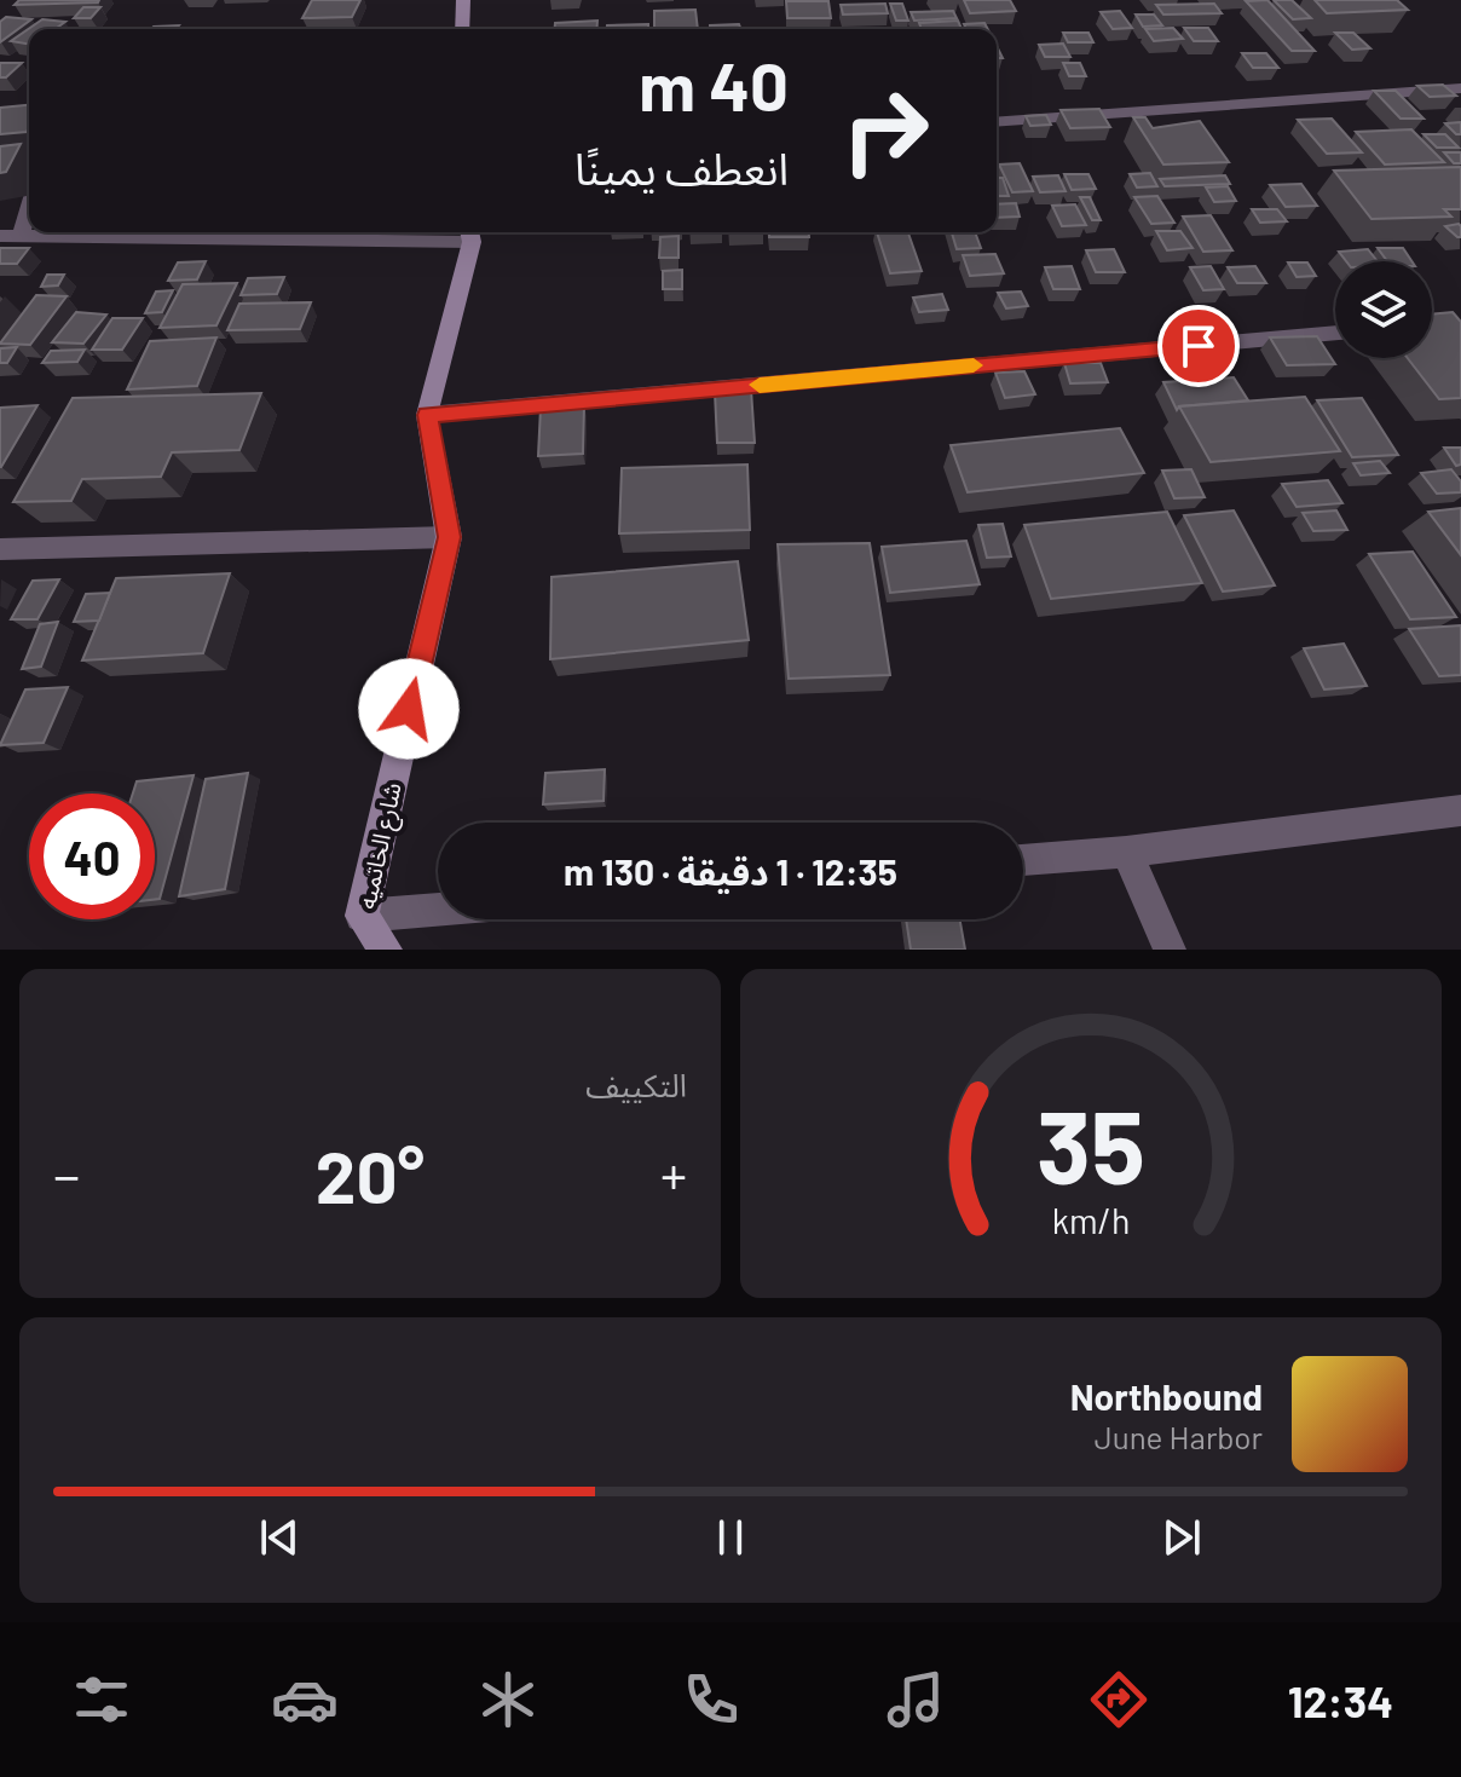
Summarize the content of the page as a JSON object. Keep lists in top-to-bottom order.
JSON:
{
  "streets": {
    "street": ["شارع الخاتميه"]
  },
  "page": {
    "turn": ["40 m", "انعطف يمينًا"],
    "limit": "40",
    "trip": "12:35 · 1 دقيقة · 130 m",
    "tile": "التكييف",
    "heat": ["−", "20°", "+"],
    "song": ["Northbound", "June Harbor"],
    "tabs": "12:34",
    "gauge": ["35", "km/h"]
  }
}
